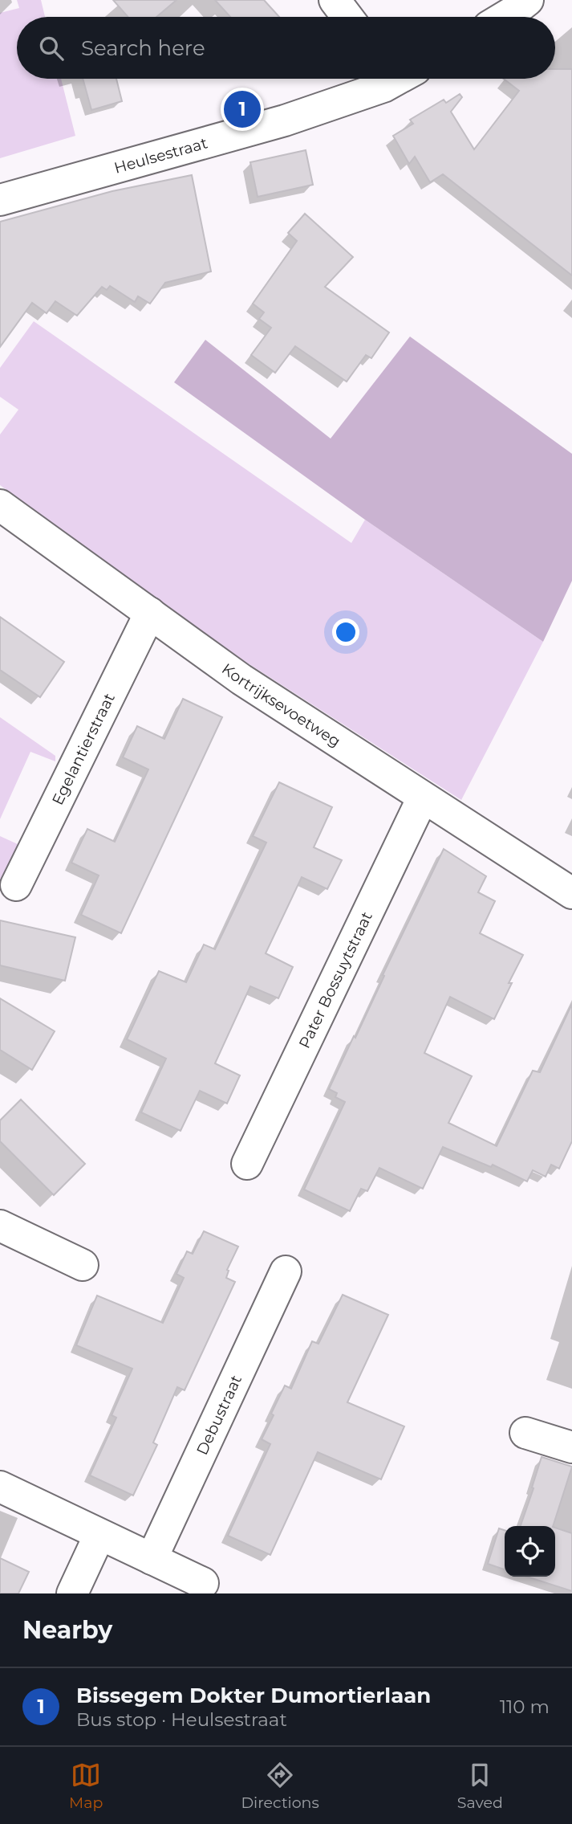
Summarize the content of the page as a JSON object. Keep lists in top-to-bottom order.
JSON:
{
  "streets": {
    "street": [
      "Heulsestraat",
      "Kortrijksevoetweg",
      "Egelantierstraat",
      "Pater Bossuytstraat",
      "Debustraat"
    ]
  },
  "crossings": [
    ["Kortrijksevoetweg", "Egelantierstraat"],
    ["Kortrijksevoetweg", "Pater Bossuytstraat"]
  ],
  "page": {
    "search": "Search here",
    "pins": "1",
    "heading": "Nearby",
    "list": [
      {
        "mark": "1",
        "name": "Bissegem Dokter Dumortierlaan",
        "note": "Bus stop · Heulsestraat",
        "value": "110 m"
      }
    ],
    "nav": ["Map", "Directions", "Saved"]
  }
}
